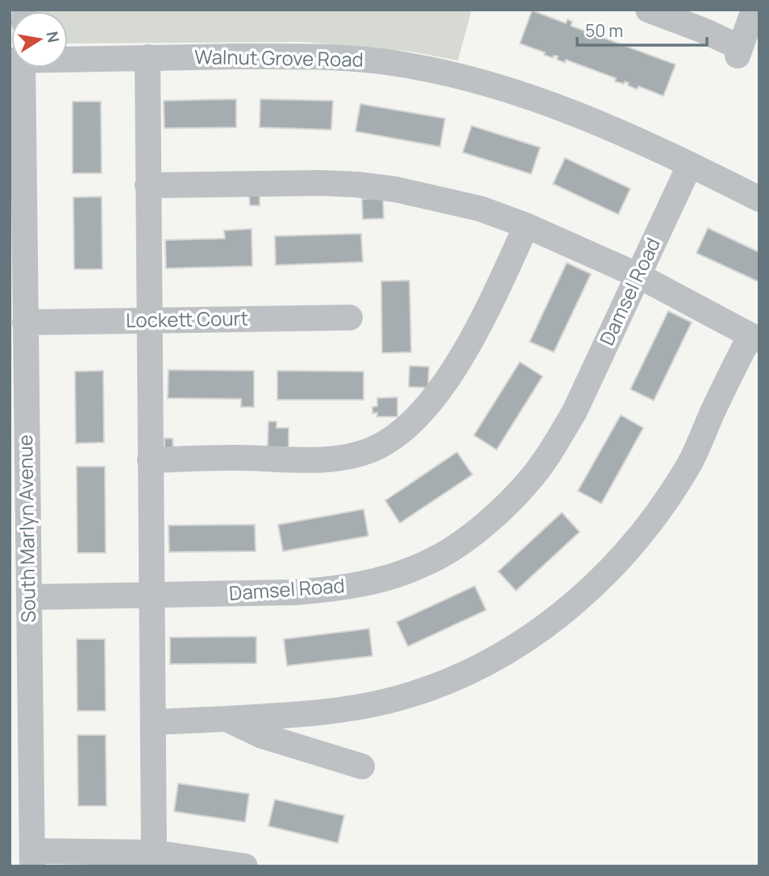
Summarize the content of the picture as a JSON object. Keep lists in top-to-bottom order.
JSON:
{
  "streets": {
    "street": [
      "Walnut Grove Road",
      "Damsel Road",
      "Lockett Court",
      "South Marlyn Avenue"
    ]
  },
  "crossings": [
    ["Walnut Grove Road", "Damsel Road"],
    ["Damsel Road", "South Marlyn Avenue"],
    ["Lockett Court", "South Marlyn Avenue"]
  ],
  "scale_bar": "50 m",
  "north": "right"
}
